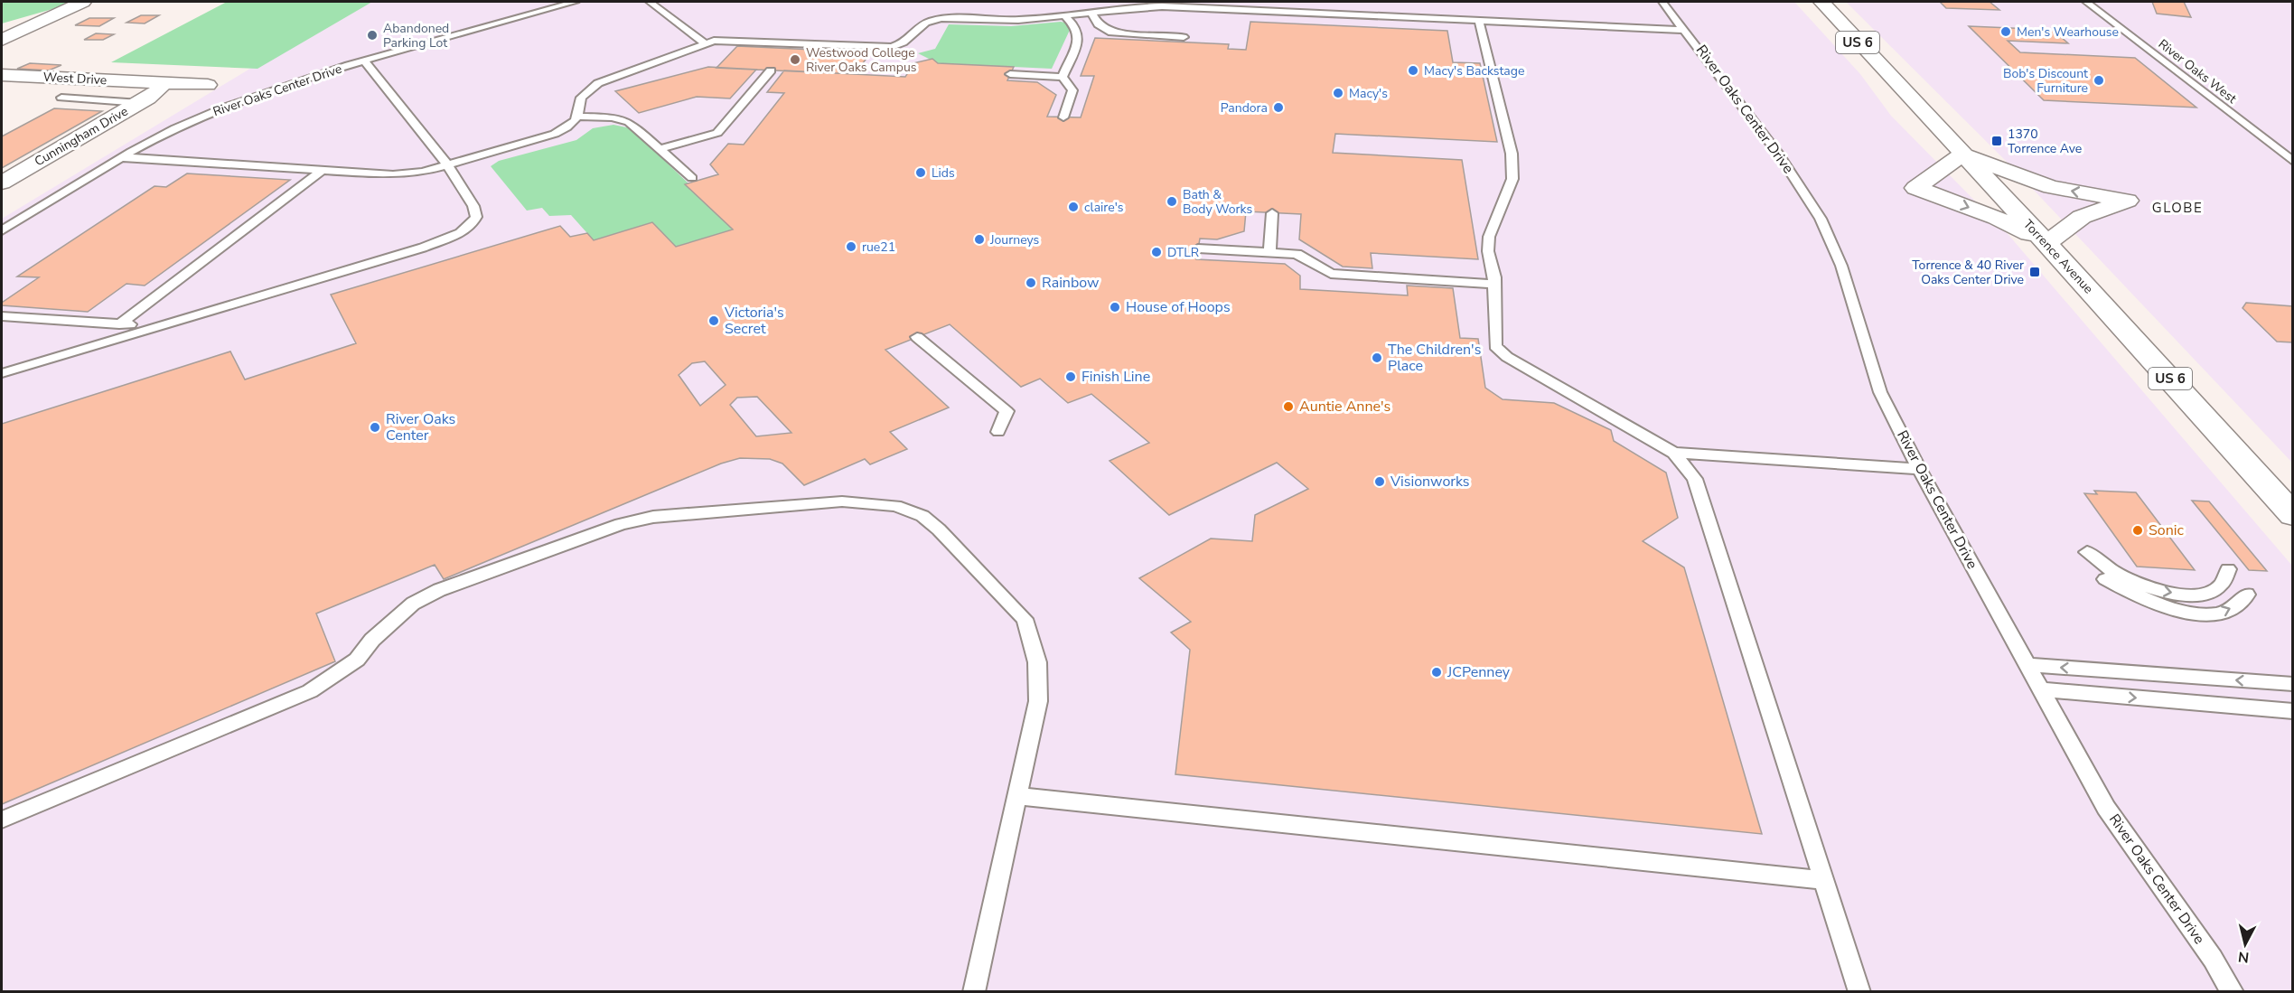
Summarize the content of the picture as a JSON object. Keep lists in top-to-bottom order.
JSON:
{
  "streets": {
    "main road": [
      "US 6",
      "West Drive",
      "Cunningham Drive",
      "Torrence Avenue"
    ],
    "lane": ["River Oaks West", "River Oaks Center Drive"]
  },
  "crossings": [
    ["West Drive", "Cunningham Drive"]
  ],
  "districts": ["GLOBE"],
  "places": {
    "other": [
      "Men's Wearhouse",
      "Abandoned Parking Lot",
      "Westwood College River Oaks Campus",
      "Macy's Backstage",
      "Bob's Discount Furniture",
      "Macy's",
      "Pandora",
      "Lids",
      "Bath & Body Works",
      "claire's",
      "Journeys",
      "rue21",
      "DTLR",
      "Rainbow",
      "House of Hoops",
      "Victoria's Secret",
      "The Children's Place",
      "Finish Line",
      "Auntie Anne's",
      "River Oaks Center",
      "Visionworks",
      "Sonic",
      "JCPenney"
    ],
    "transit": ["1370 Torrence Ave", "Torrence & 40 River Oaks Center Drive"]
  },
  "north": "bottom"
}
